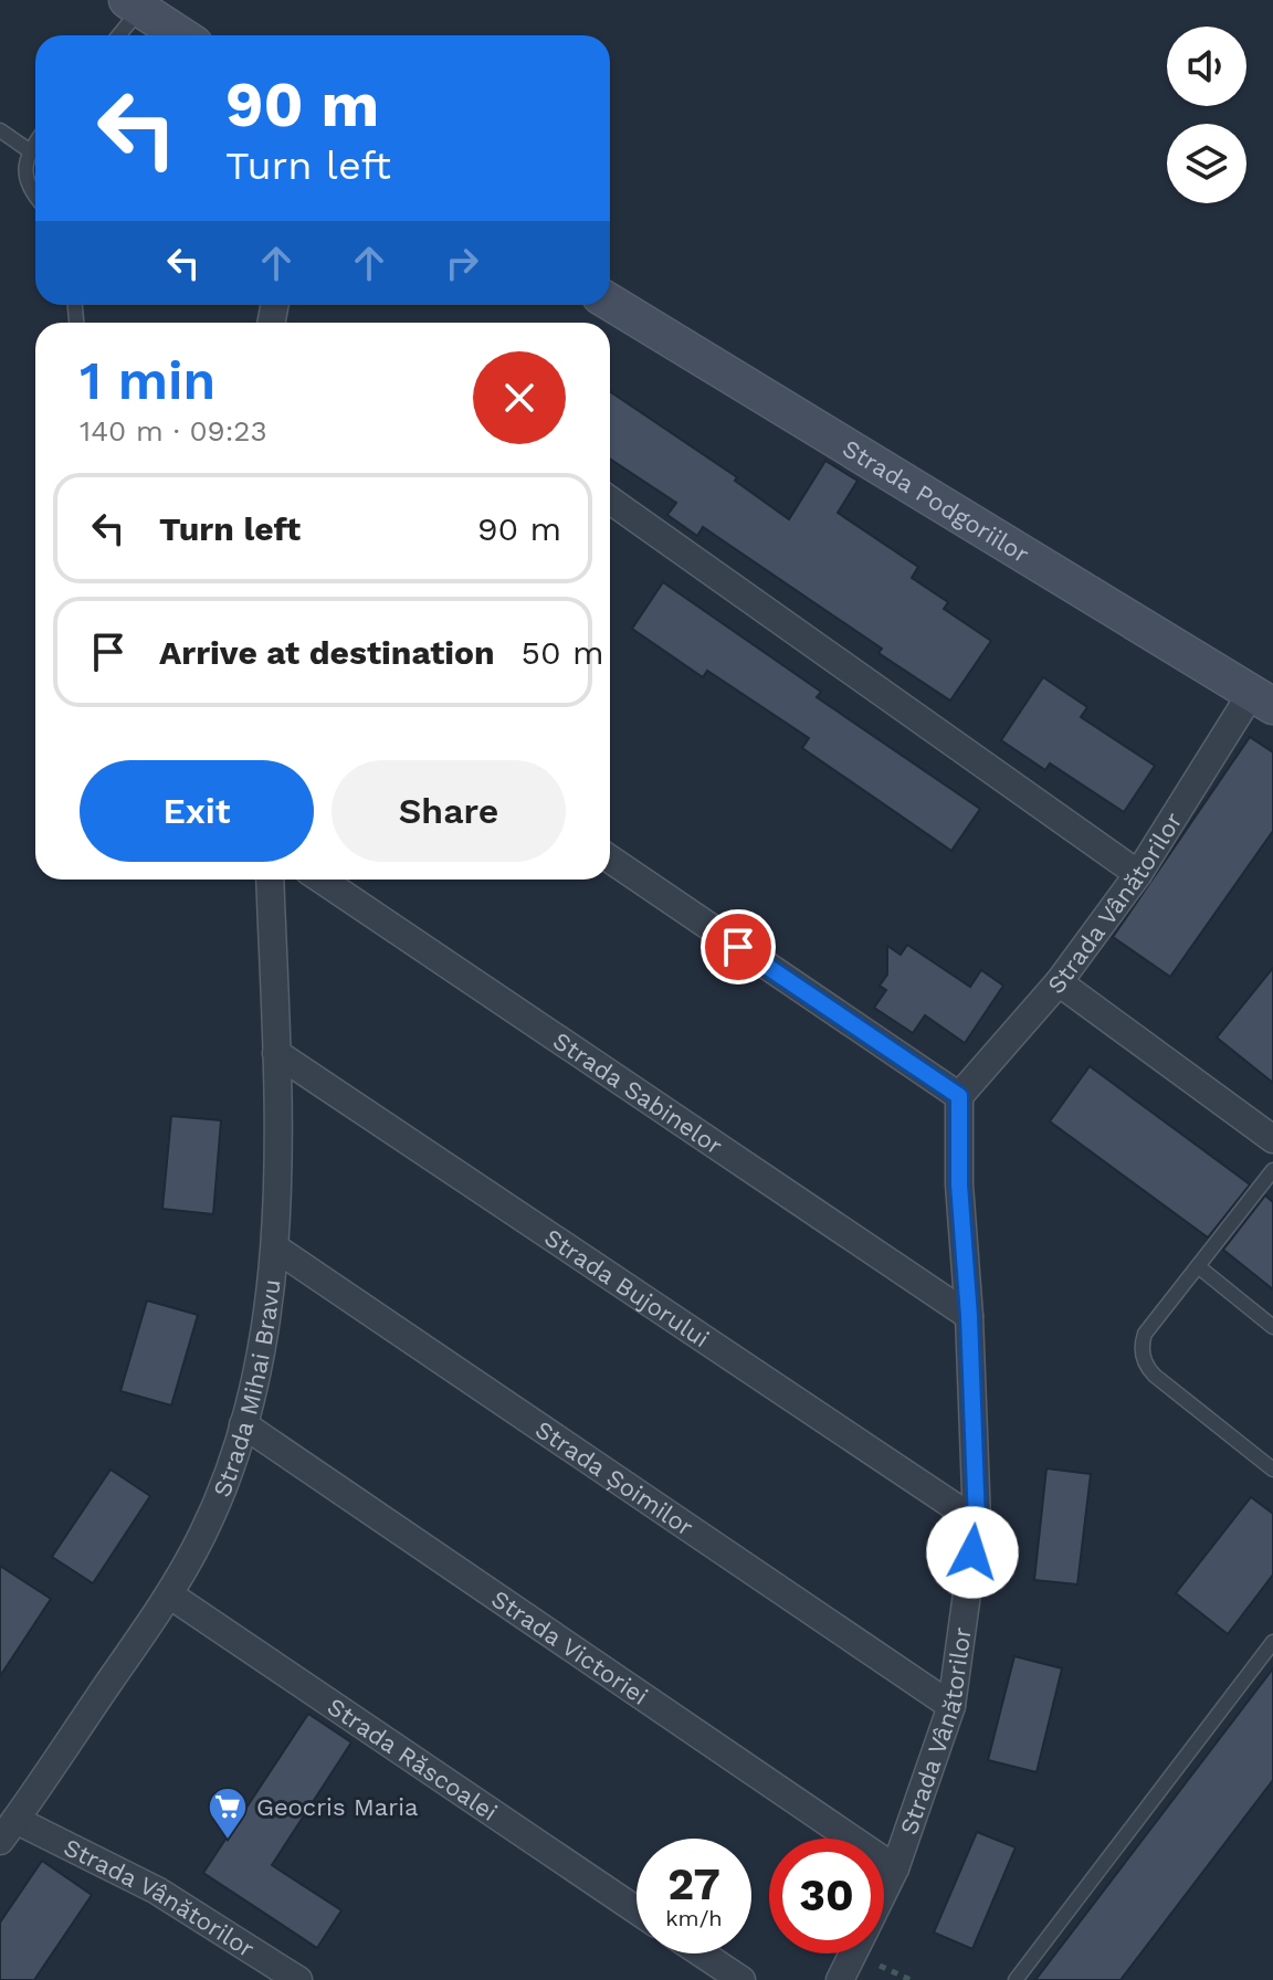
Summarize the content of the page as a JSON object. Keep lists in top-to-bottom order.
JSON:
{
  "streets": {
    "street": [
      "Strada Podgoriilor",
      "Strada Vânătorilor",
      "Strada Sabinelor",
      "Strada Bujorului",
      "Strada Mihai Bravu",
      "Strada Șoimilor",
      "Strada Victoriei",
      "Strada Răscoalei"
    ]
  },
  "crossings": [
    ["Strada Podgoriilor", "Strada Vânătorilor"],
    ["Strada Vânătorilor", "Strada Sabinelor"],
    ["Strada Vânătorilor", "Strada Bujorului"],
    ["Strada Vânătorilor", "Strada Mihai Bravu"],
    ["Strada Vânătorilor", "Strada Șoimilor"],
    ["Strada Vânătorilor", "Strada Victoriei"],
    ["Strada Bujorului", "Strada Mihai Bravu"],
    ["Strada Mihai Bravu", "Strada Șoimilor"],
    ["Strada Mihai Bravu", "Strada Victoriei"],
    ["Strada Mihai Bravu", "Strada Răscoalei"]
  ],
  "places": {
    "supermarket": ["Geocris Maria"]
  },
  "page": {
    "turn": ["90 m", "Turn left"],
    "heading": ["1 min", "140 m · 09:23"],
    "list": [
      {
        "name": "Turn left",
        "value": "90 m"
      },
      {
        "name": "Arrive at destination",
        "value": "50 m"
      }
    ],
    "buttons": ["Exit", "Share"],
    "speed": "27 km/h",
    "limit": "30"
  }
}
